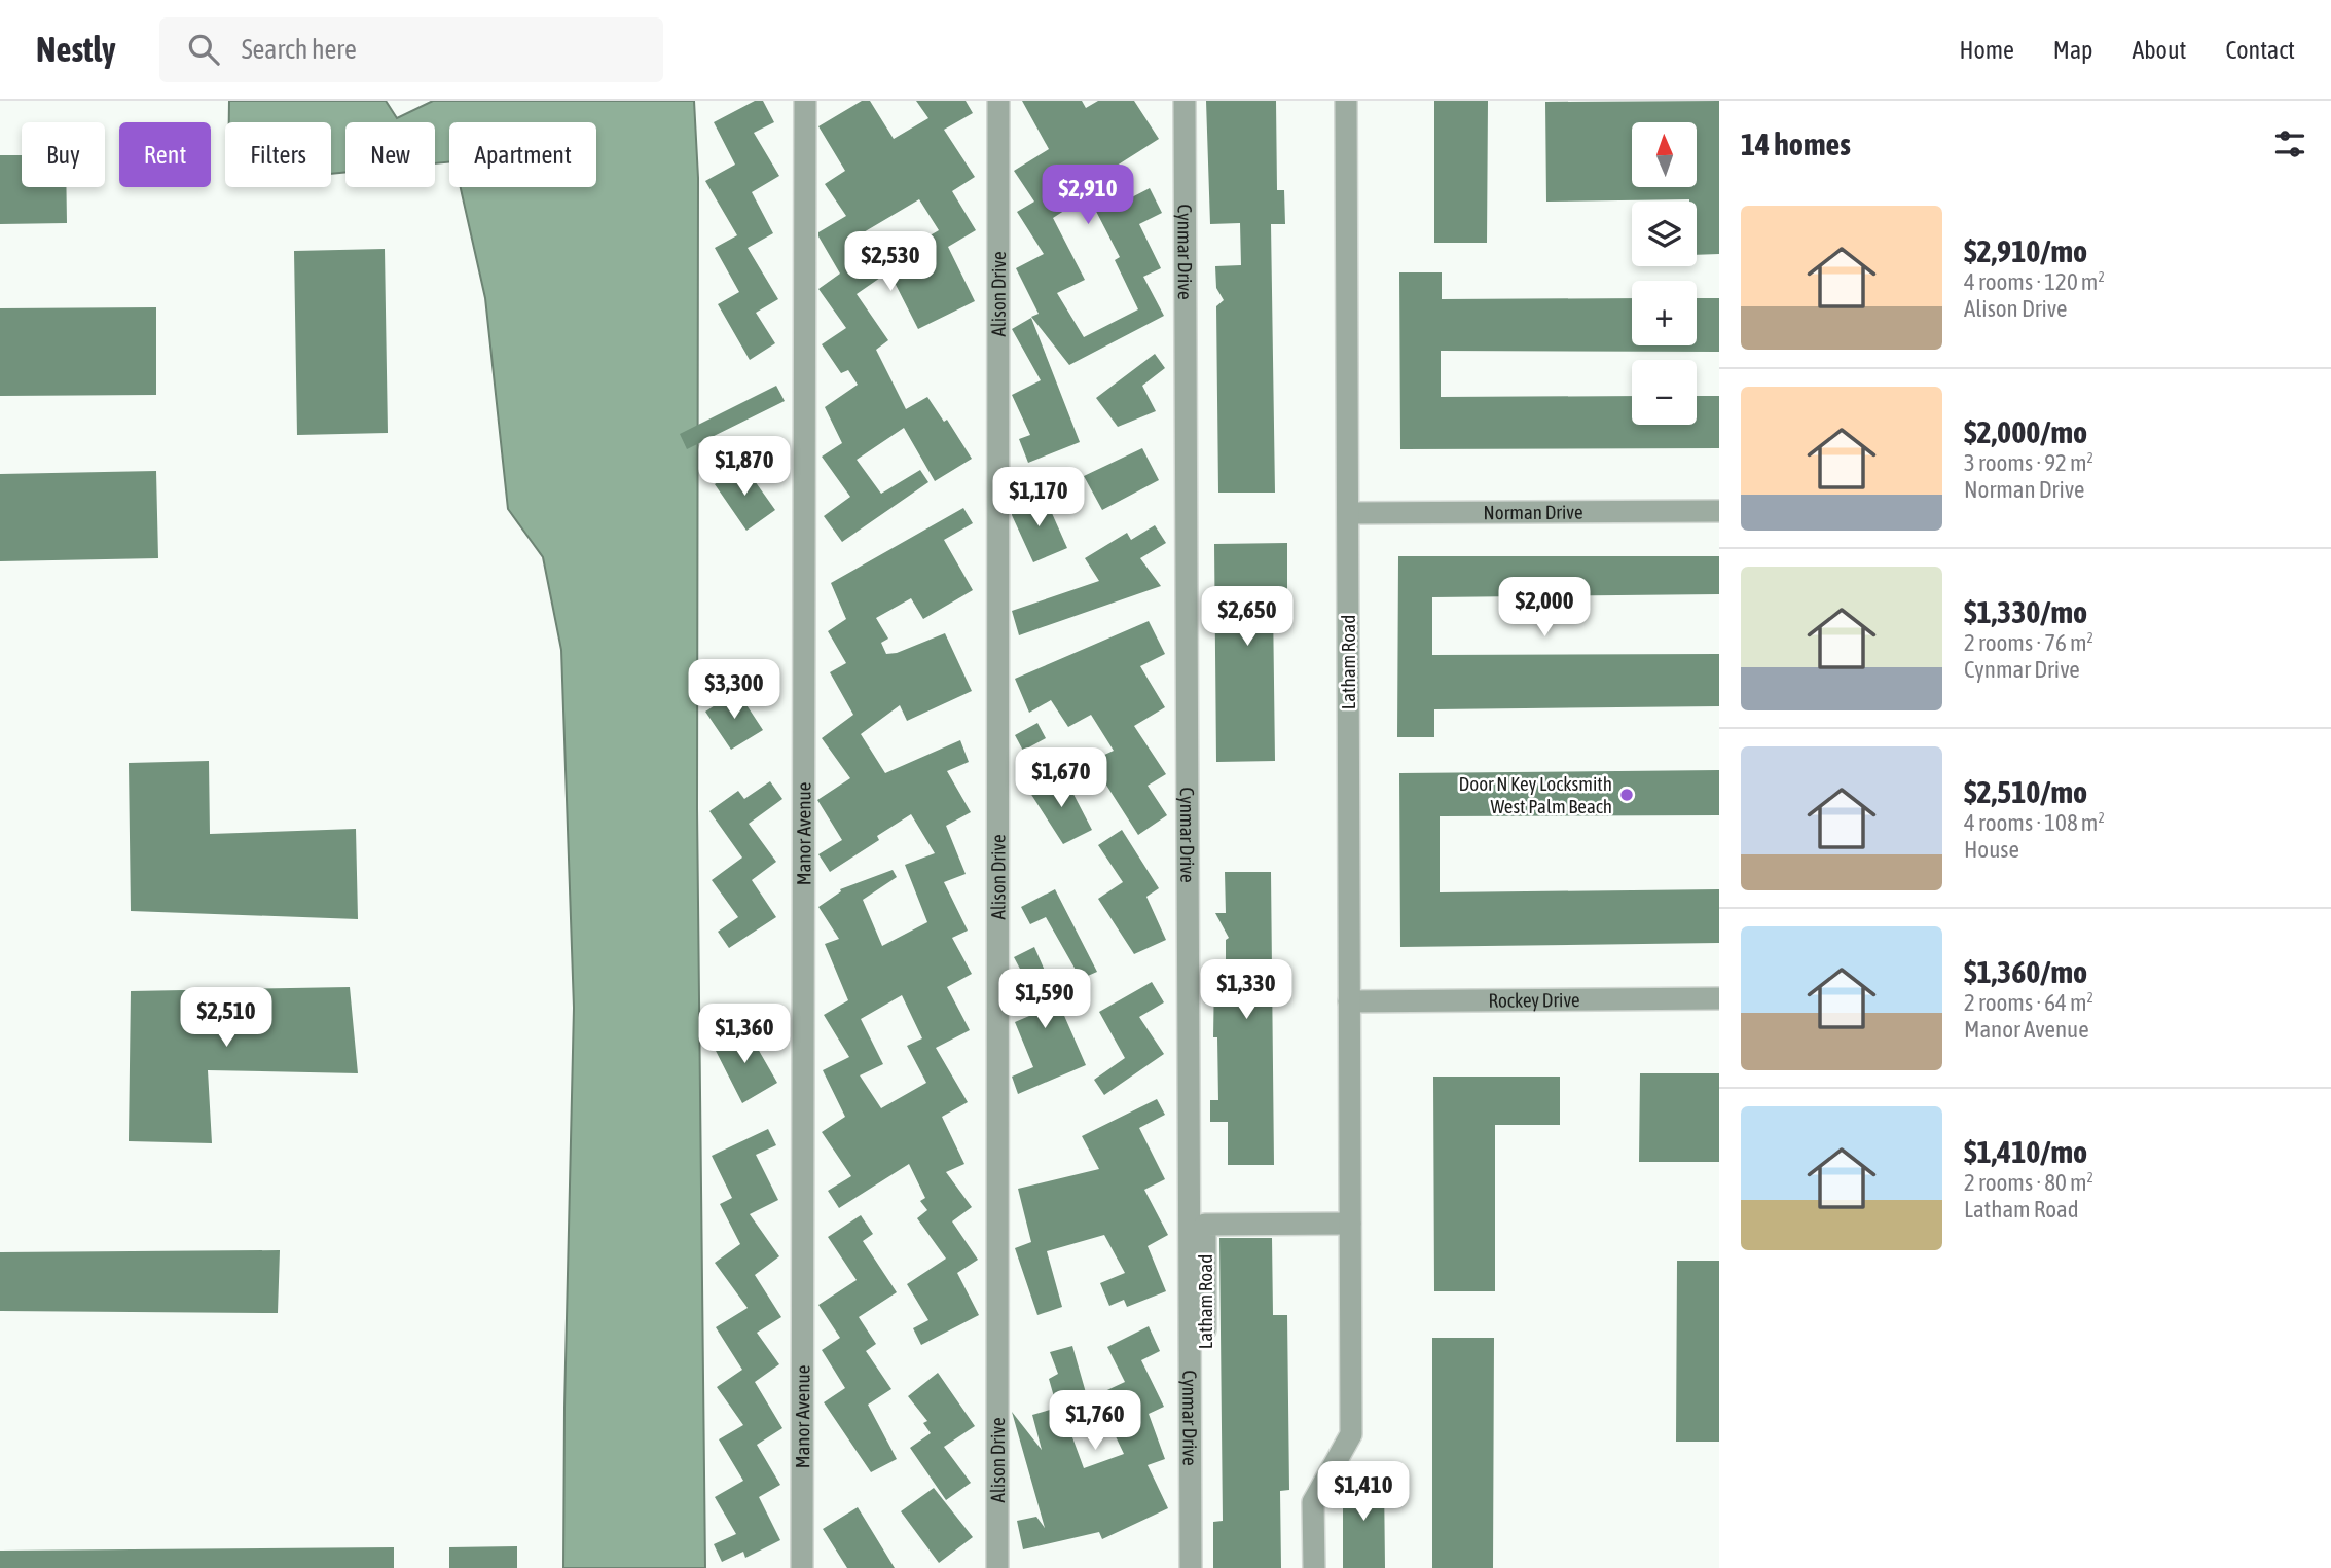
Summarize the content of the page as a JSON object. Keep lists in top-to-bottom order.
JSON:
{
  "streets": {
    "street": [
      "Cynmar Drive",
      "Alison Drive",
      "Norman Drive",
      "Latham Road",
      "Manor Avenue",
      "Rockey Drive"
    ]
  },
  "crossings": [
    ["Norman Drive", "Latham Road"],
    ["Latham Road", "Rockey Drive"]
  ],
  "places": ["Door N Key Locksmith West Palm Beach"],
  "north": "top",
  "page": {
    "header": "Nestly",
    "search": "Search here",
    "nav": [
      "Home",
      "Map",
      "About",
      "Contact"
    ],
    "heading": "14 homes",
    "map_buttons": ["+", "−"],
    "chip": [
      "Buy",
      "Rent",
      "Filters",
      "New",
      "Apartment"
    ],
    "price": [
      "$2,910",
      "$2,530",
      "$1,870",
      "$1,170",
      "$2,000",
      "$2,650",
      "$3,300",
      "$1,670",
      "$1,330",
      "$1,590",
      "$2,510",
      "$1,360",
      "$1,760",
      "$1,410"
    ],
    "list": [
      {
        "name": "$2,910/mo",
        "note": "4 rooms · 120 m² · Alison Drive"
      },
      {
        "name": "$2,000/mo",
        "note": "3 rooms · 92 m² · Norman Drive"
      },
      {
        "name": "$1,330/mo",
        "note": "2 rooms · 76 m² · Cynmar Drive"
      },
      {
        "name": "$2,510/mo",
        "note": "4 rooms · 108 m² · House"
      },
      {
        "name": "$1,360/mo",
        "note": "2 rooms · 64 m² · Manor Avenue"
      },
      {
        "name": "$1,410/mo",
        "note": "2 rooms · 80 m² · Latham Road"
      }
    ]
  }
}
